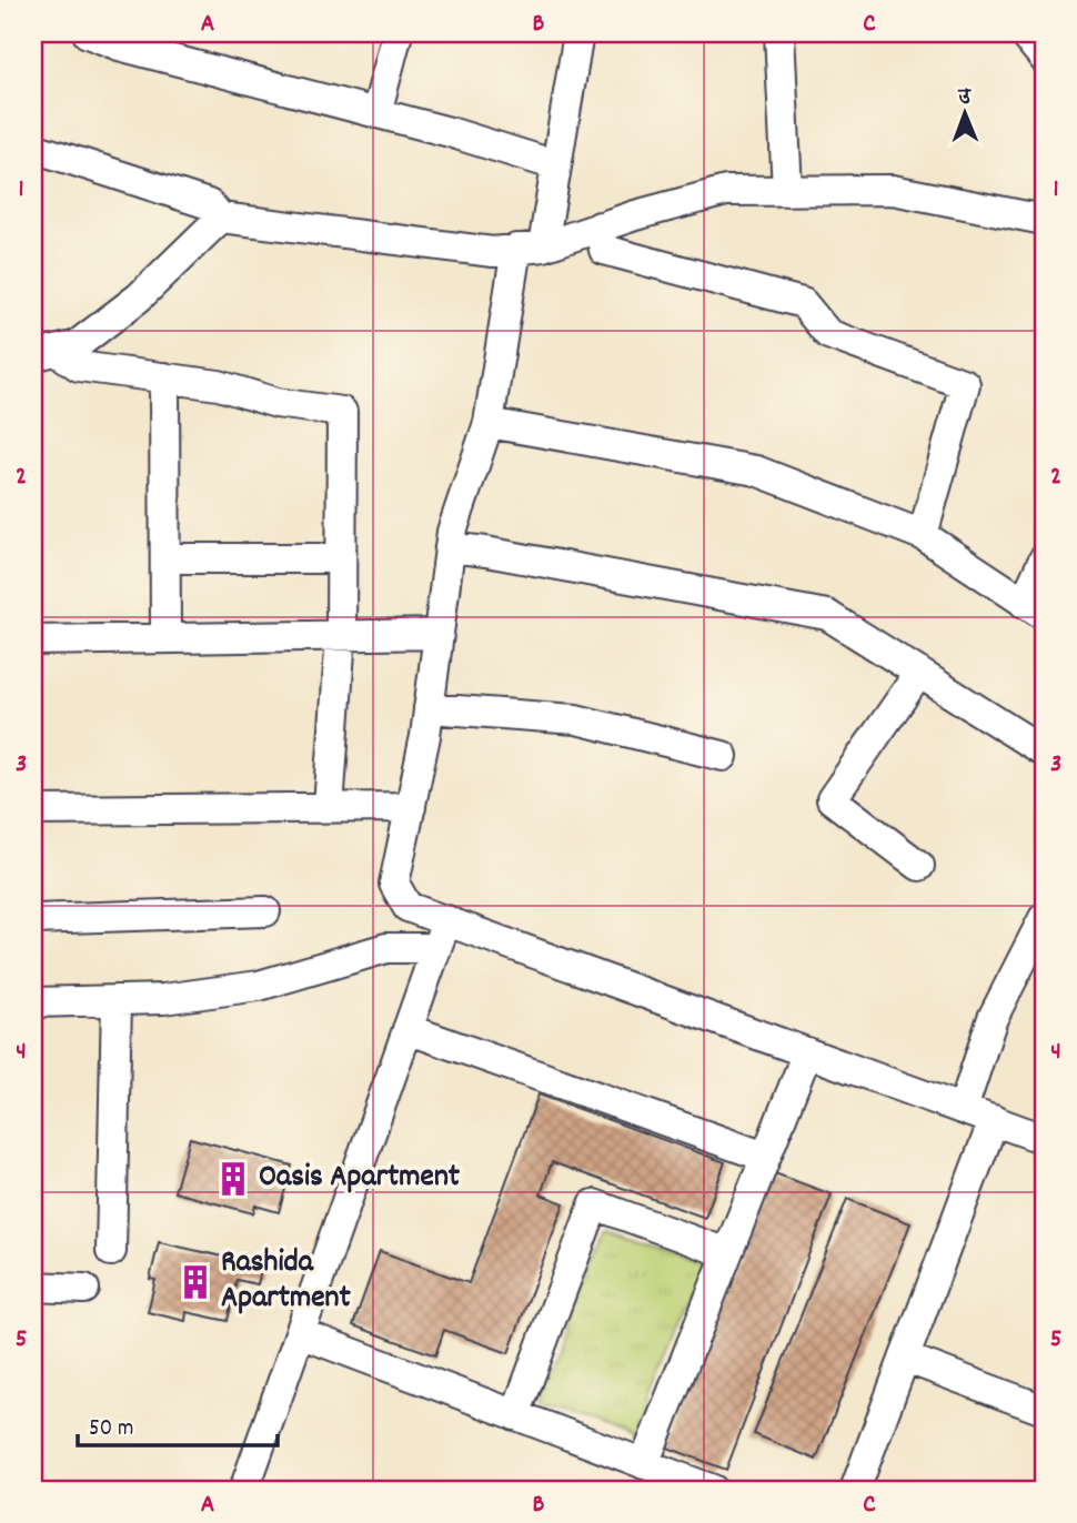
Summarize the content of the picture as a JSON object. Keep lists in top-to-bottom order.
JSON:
{
  "places": {
    "building": ["Oasis Apartment", "Rashida Apartment"]
  },
  "scale_bar": "50 m",
  "north": "top",
  "grid": {
    "columns": ["A", "B", "C"],
    "rows": [
      "1",
      "2",
      "3",
      "4",
      "5"
    ]
  }
}
